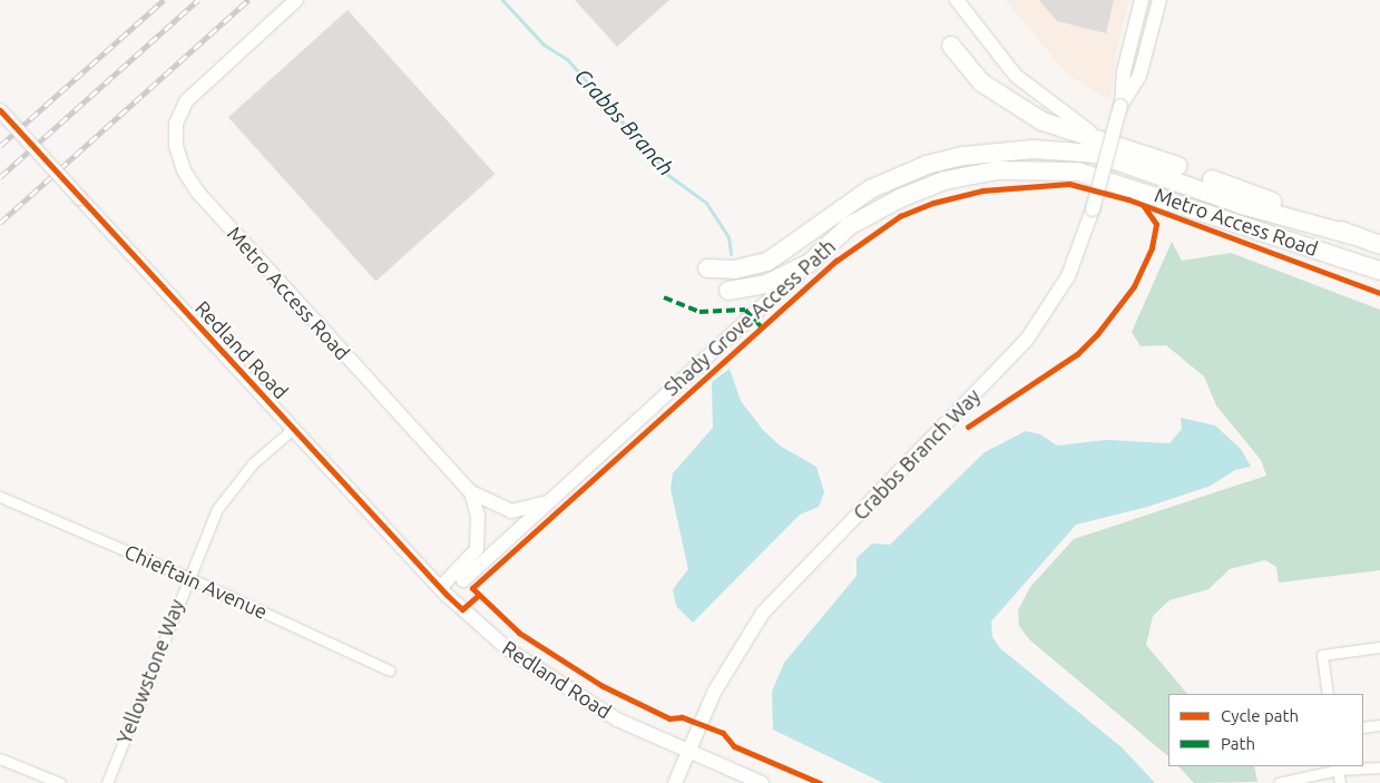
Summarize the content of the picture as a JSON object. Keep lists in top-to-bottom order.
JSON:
{
  "streets": {
    "highway": ["Metro Access Road"],
    "main road": ["Redland Road", "Crabbs Branch Way"],
    "street": ["Chieftain Avenue", "Yellowstone Way"],
    "cycle path": ["Shady Grove Access Path"]
  },
  "crossings": [
    ["Metro Access Road", "Redland Road"],
    ["Redland Road", "Crabbs Branch Way"],
    ["Redland Road", "Yellowstone Way"],
    ["Chieftain Avenue", "Yellowstone Way"]
  ],
  "water": ["Crabbs Branch"],
  "legend": ["Cycle path", "Path"]
}
